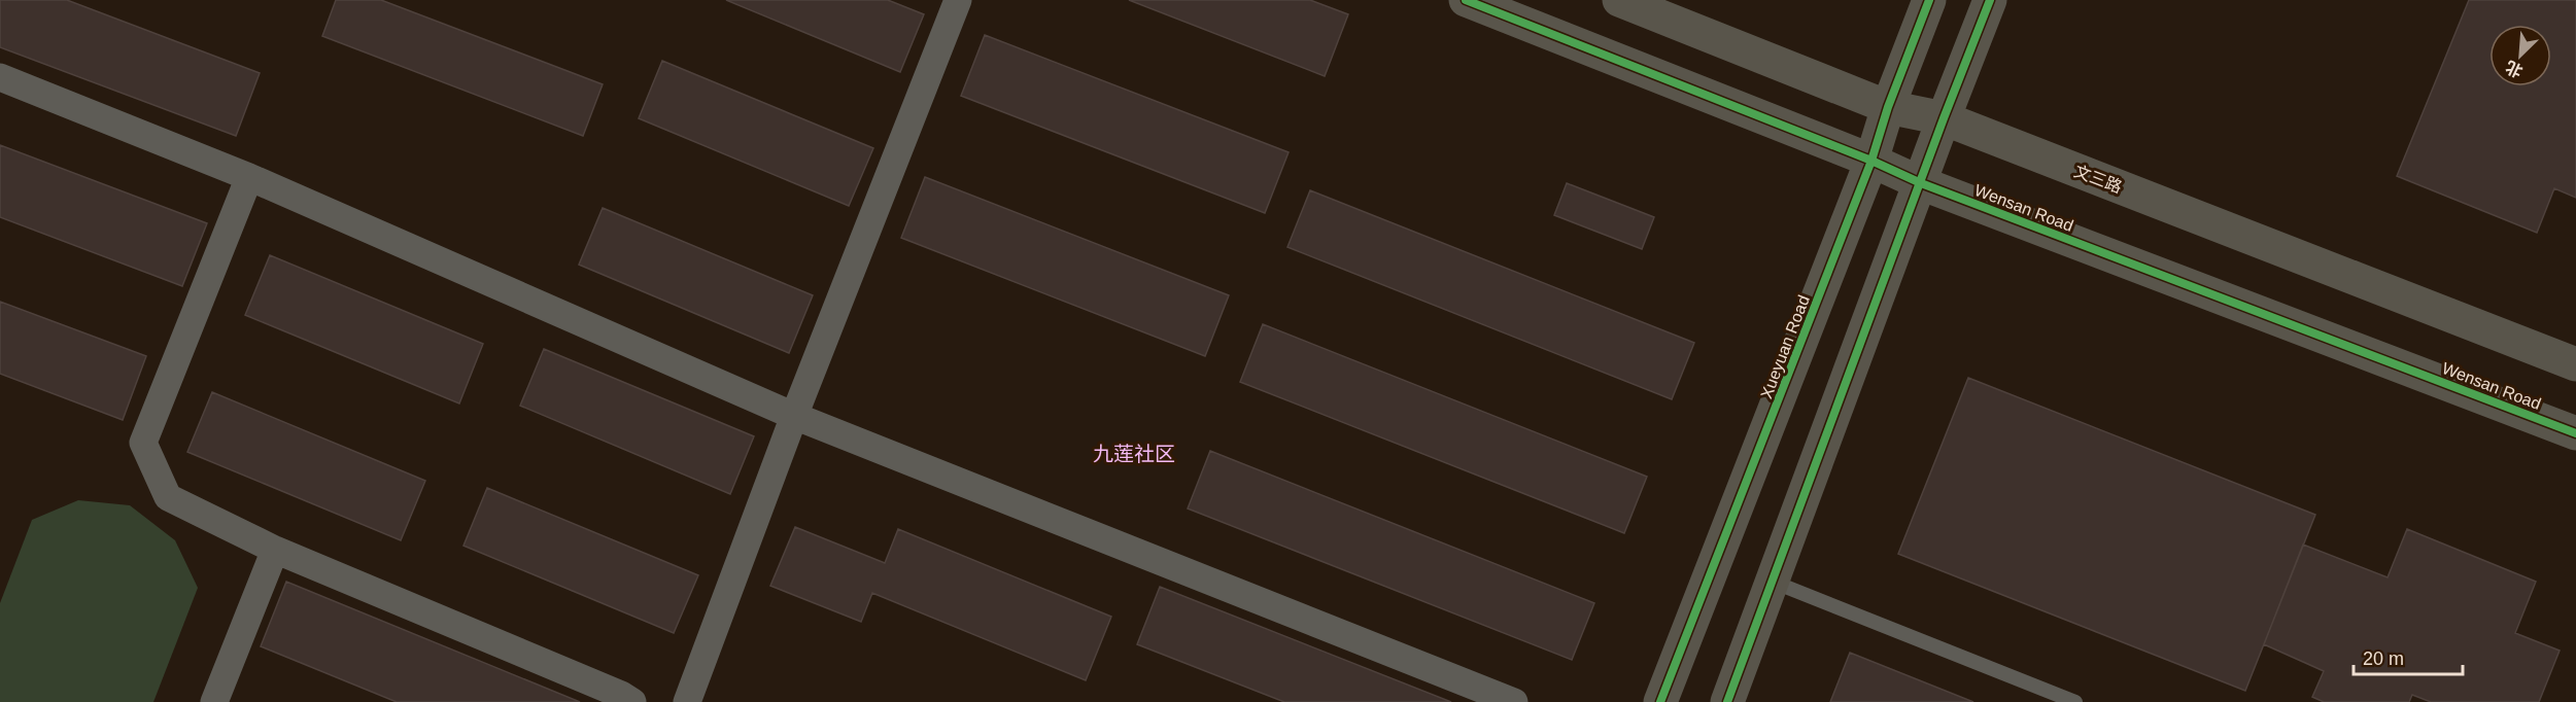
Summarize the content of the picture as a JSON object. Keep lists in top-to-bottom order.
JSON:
{
  "streets": {
    "main road": ["文三路", "Wensan Road", "Xueyuan Road"]
  },
  "crossings": [
    ["文三路", "Xueyuan Road"],
    ["Wensan Road", "Xueyuan Road"]
  ],
  "districts": ["九莲社区"],
  "scale_bar": "20 m",
  "north": "bottom left"
}
